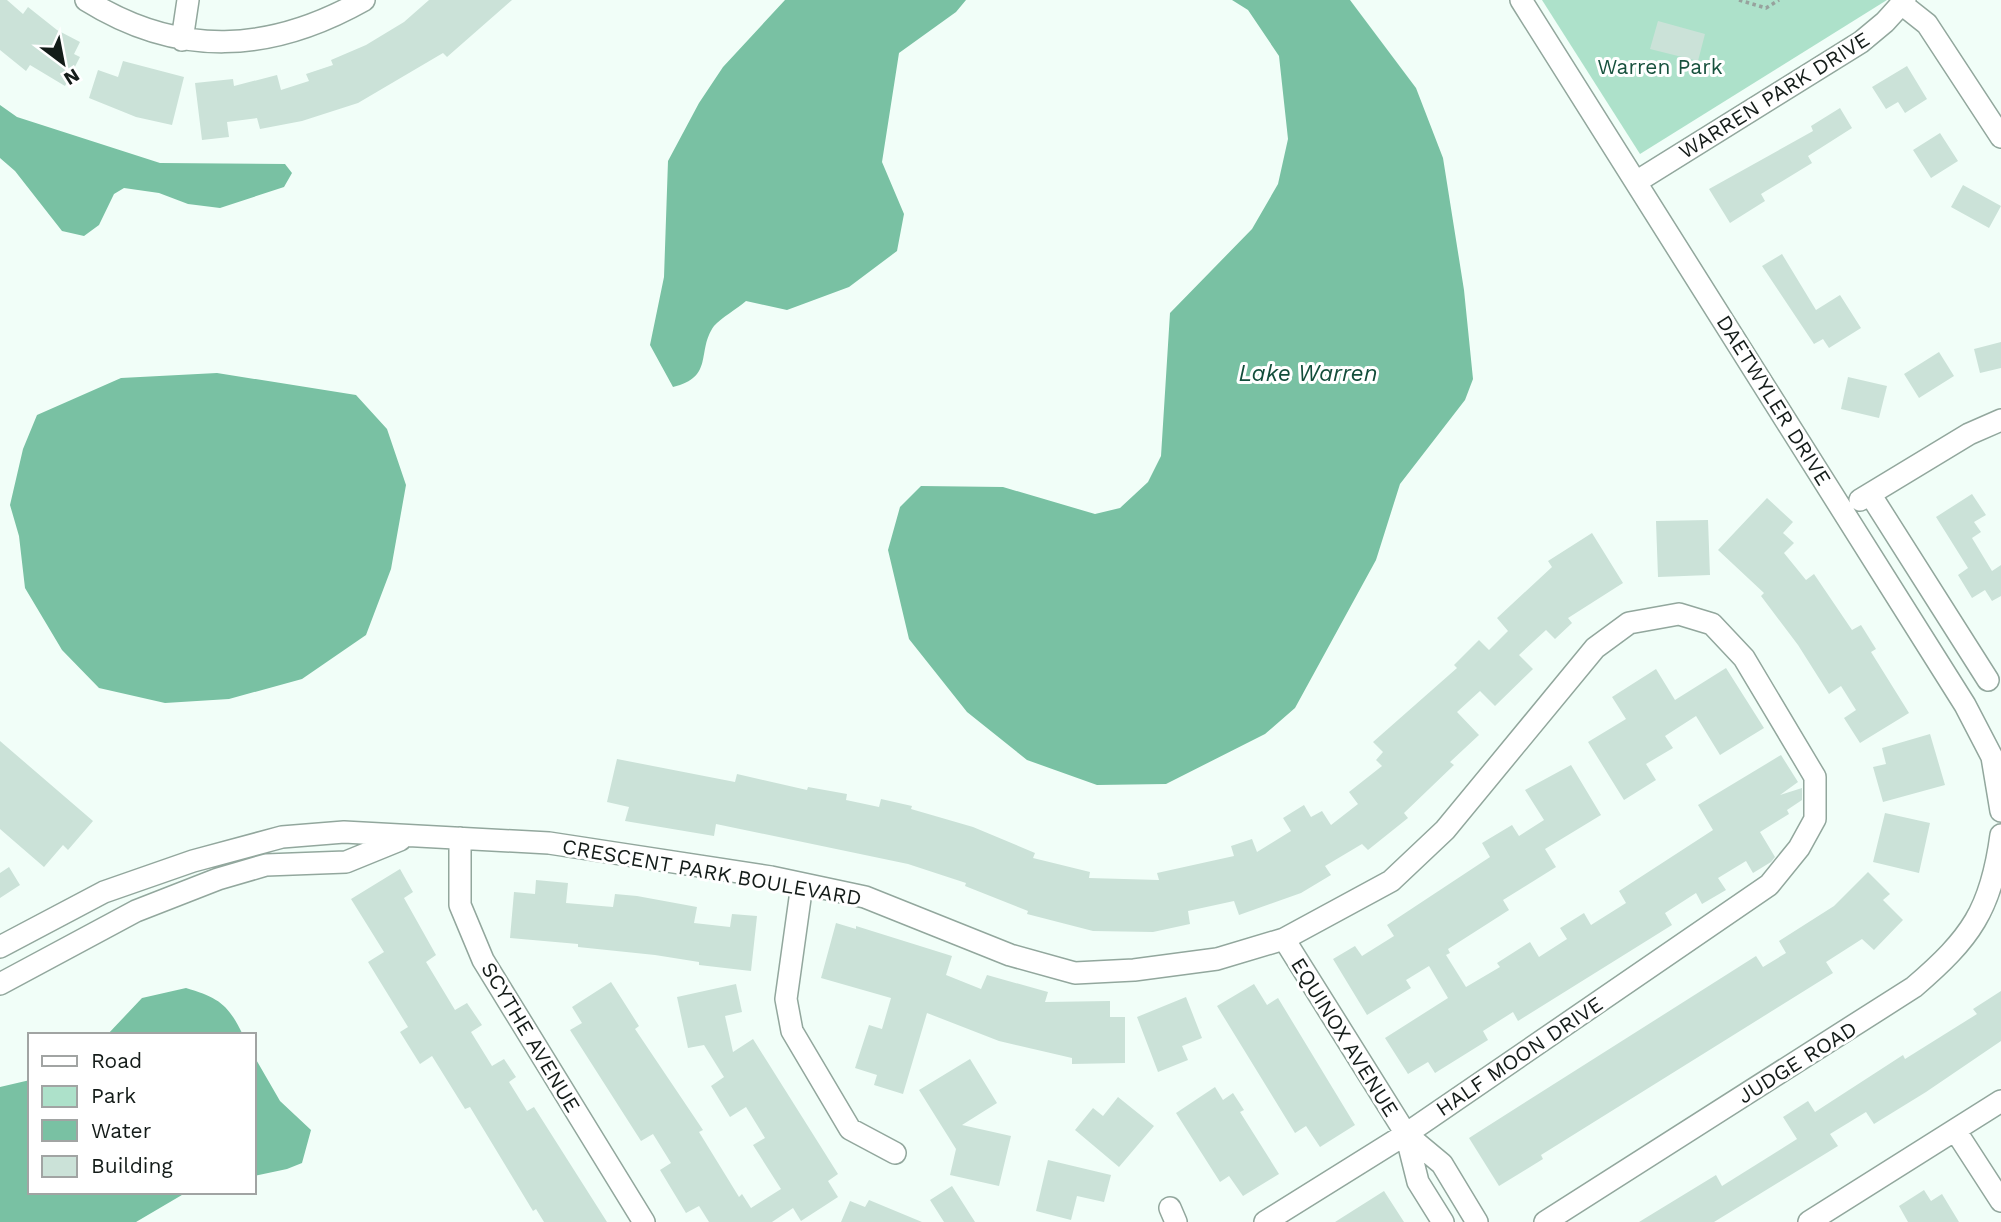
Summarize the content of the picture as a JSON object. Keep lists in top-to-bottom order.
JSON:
{
  "streets": {
    "street": [
      "WARREN PARK DRIVE",
      "DAETWYLER DRIVE",
      "CRESCENT PARK BOULEVARD",
      "SCYTHE AVENUE",
      "EQUINOX AVENUE",
      "HALF MOON DRIVE",
      "JUDGE ROAD"
    ]
  },
  "crossings": [
    ["WARREN PARK DRIVE", "DAETWYLER DRIVE"],
    ["CRESCENT PARK BOULEVARD", "SCYTHE AVENUE"],
    ["CRESCENT PARK BOULEVARD", "EQUINOX AVENUE"],
    ["CRESCENT PARK BOULEVARD", "HALF MOON DRIVE"],
    ["EQUINOX AVENUE", "HALF MOON DRIVE"]
  ],
  "water": ["Lake Warren"],
  "parks": ["Warren Park"],
  "legend": [
    "Road",
    "Park",
    "Water",
    "Building"
  ],
  "north": "bottom right"
}
